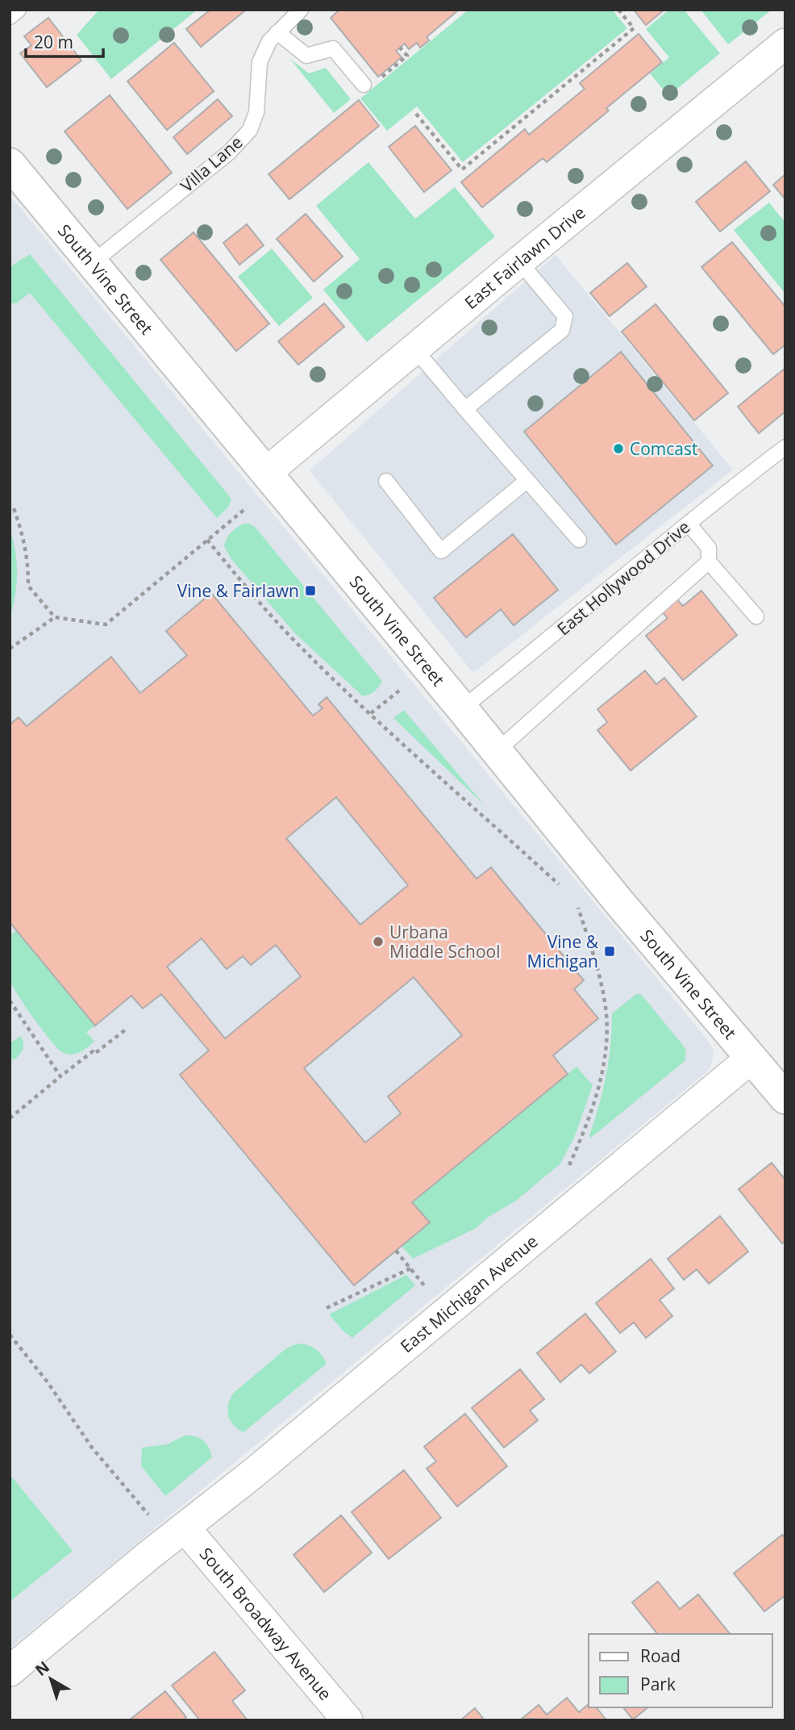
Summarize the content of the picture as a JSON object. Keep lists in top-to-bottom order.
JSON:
{
  "streets": {
    "main road": ["South Vine Street"],
    "street": ["East Fairlawn Drive", "East Michigan Avenue", "South Broadway Avenue"],
    "lane": ["Villa Lane", "East Hollywood Drive"]
  },
  "crossings": [
    ["Villa Lane", "South Vine Street"],
    ["East Fairlawn Drive", "South Vine Street"],
    ["South Vine Street", "East Hollywood Drive"],
    ["South Vine Street", "East Michigan Avenue"],
    ["East Michigan Avenue", "South Broadway Avenue"]
  ],
  "places": {
    "other": ["Comcast", "Urbana Middle School"],
    "transit": ["Vine & Fairlawn", "Vine & Michigan"]
  },
  "legend": ["Road", "Park"],
  "scale_bar": "20 m",
  "north": "top left"
}
